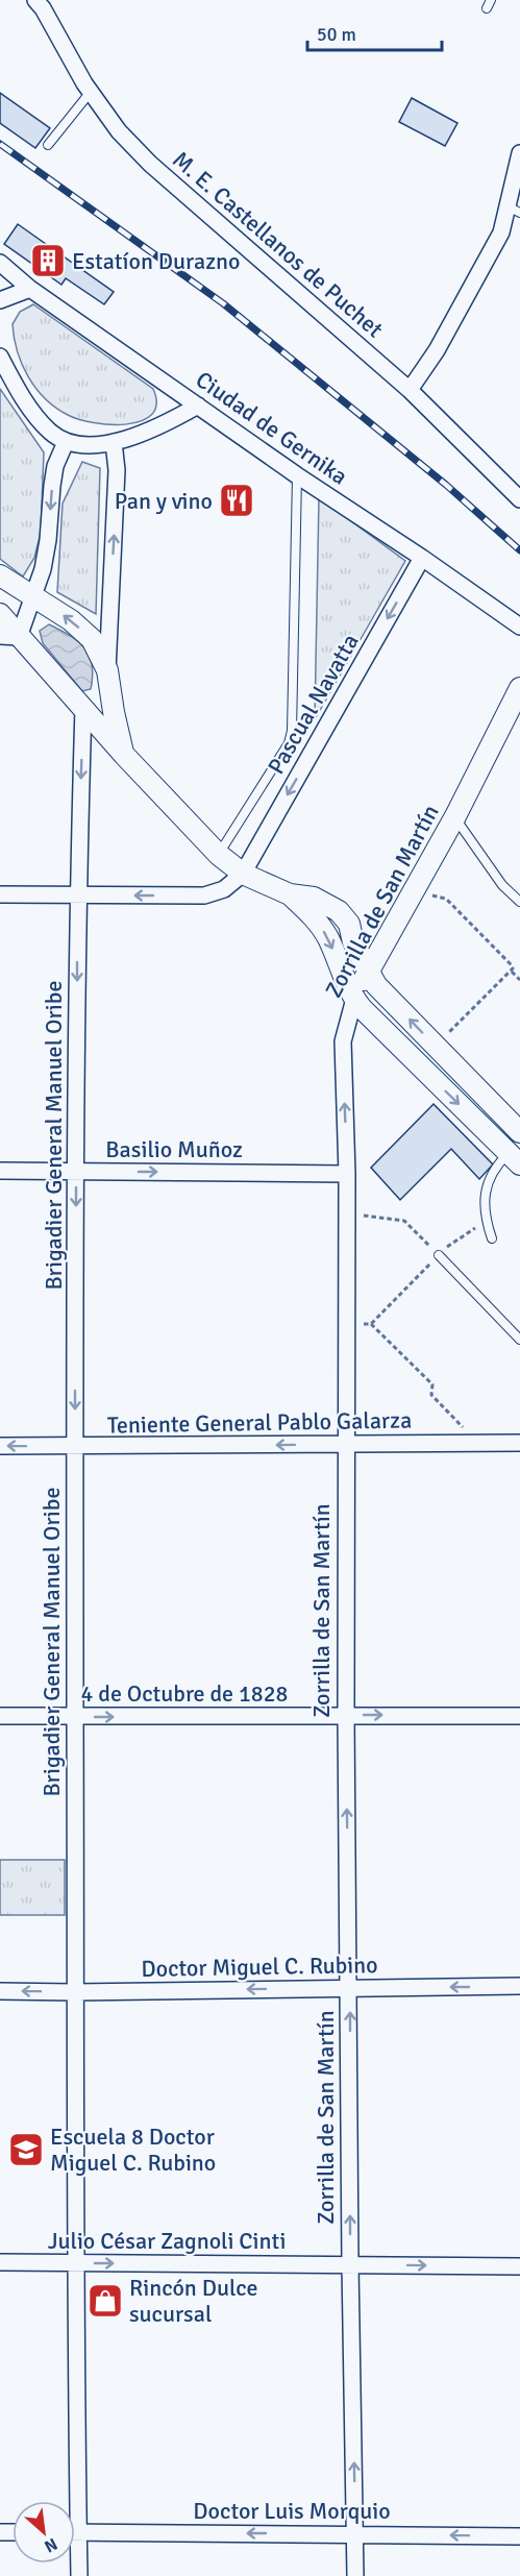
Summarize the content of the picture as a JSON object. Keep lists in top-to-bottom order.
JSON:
{
  "streets": {
    "street": [
      "M. E. Castellanos de Puchet",
      "Ciudad de Gernika",
      "Pascual Navatta",
      "Zorrilla de San Martín",
      "Brigadier General Manuel Oribe",
      "Basilio Muñoz",
      "Teniente General Pablo Galarza",
      "4 de Octubre de 1828",
      "Doctor Miguel C. Rubino",
      "Julio César Zagnoli Cinti",
      "Doctor Luis Morquio"
    ]
  },
  "crossings": [
    ["Ciudad de Gernika", "Pascual Navatta"],
    ["Zorrilla de San Martín", "Basilio Muñoz"],
    ["Zorrilla de San Martín", "Teniente General Pablo Galarza"],
    ["Zorrilla de San Martín", "4 de Octubre de 1828"],
    ["Zorrilla de San Martín", "Doctor Miguel C. Rubino"],
    ["Zorrilla de San Martín", "Julio César Zagnoli Cinti"],
    ["Zorrilla de San Martín", "Doctor Luis Morquio"],
    ["Brigadier General Manuel Oribe", "Basilio Muñoz"],
    ["Brigadier General Manuel Oribe", "Teniente General Pablo Galarza"],
    ["Brigadier General Manuel Oribe", "4 de Octubre de 1828"],
    ["Brigadier General Manuel Oribe", "Doctor Miguel C. Rubino"],
    ["Brigadier General Manuel Oribe", "Julio César Zagnoli Cinti"]
  ],
  "one_way": [
    "Pascual Navatta",
    "Zorrilla de San Martín",
    "Brigadier General Manuel Oribe",
    "Basilio Muñoz",
    "Teniente General Pablo Galarza",
    "4 de Octubre de 1828",
    "Doctor Miguel C. Rubino",
    "Julio César Zagnoli Cinti",
    "Doctor Luis Morquio"
  ],
  "places": {
    "building": ["Estatíon Durazno"],
    "restaurant": ["Pan y vino"],
    "school or university": ["Escuela 8 Doctor Miguel C. Rubino"],
    "shop": ["Rincón Dulce sucursal"]
  },
  "scale_bar": "50 m",
  "north": "bottom right"
}
